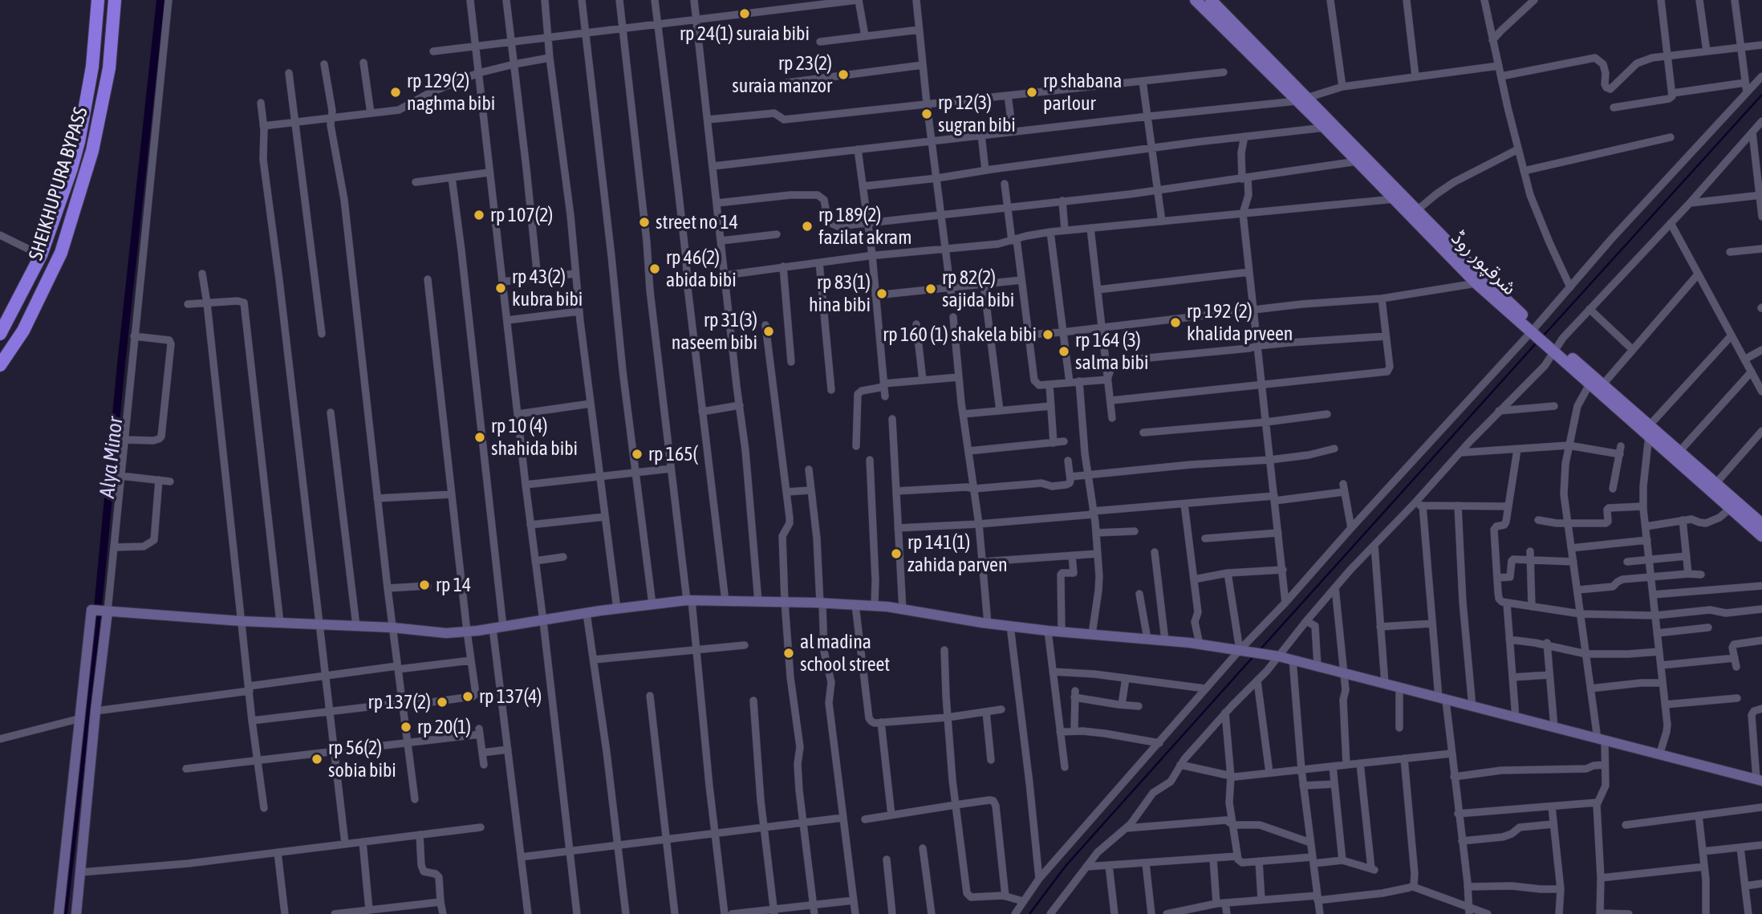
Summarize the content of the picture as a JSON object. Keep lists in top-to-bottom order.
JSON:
{
  "streets": {
    "highway": ["SHEIKHUPURA BYPASS"],
    "main road": ["شرقپور روڈ"]
  },
  "water": ["Alya Minor"],
  "places": [
    "rp 24(1) suraia bibi",
    "rp 23(2) suraia manzor",
    "rp 129(2) naghma bibi",
    "rp shabana parlour",
    "rp 12(3) sugran bibi",
    "rp 107(2)",
    "street no 14",
    "rp 189(2) fazilat akram",
    "rp 46(2) abida bibi",
    "rp 43(2) kubra bibi",
    "rp 82(2) sajida bibi",
    "rp 83(1) hina bibi",
    "rp 192 (2) khalida prveen",
    "rp 31(3) naseem bibi",
    "rp 160 (1) shakela bibi",
    "rp 164 (3) salma bibi",
    "rp 10 (4) shahida bibi",
    "rp 165(",
    "rp 141(1) zahida parven",
    "rp 14",
    "al madina school street",
    "rp 137(4)",
    "rp 137(2)",
    "rp 20(1)",
    "rp 56(2) sobia bibi"
  ]
}
